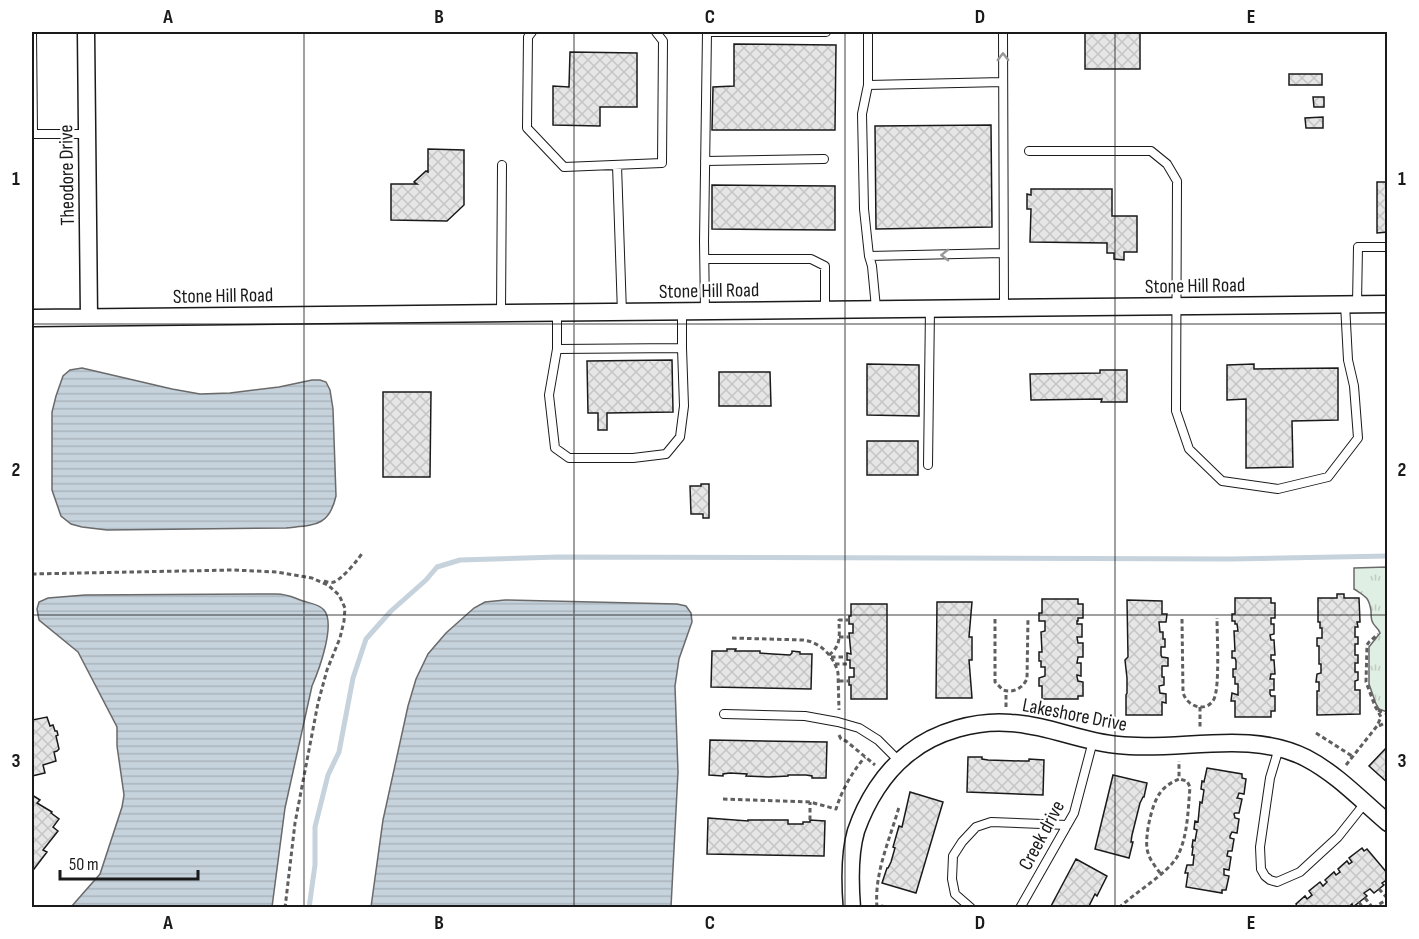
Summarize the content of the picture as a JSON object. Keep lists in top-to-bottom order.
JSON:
{
  "streets": {
    "street": ["Theodore Drive", "Stone Hill Road", "Lakeshore Drive"],
    "lane": ["Creek drive"]
  },
  "crossings": [
    ["Theodore Drive", "Stone Hill Road"],
    ["Lakeshore Drive", "Creek drive"]
  ],
  "scale_bar": "50 m",
  "grid": {
    "columns": [
      "A",
      "B",
      "C",
      "D",
      "E"
    ],
    "rows": ["1", "2", "3"]
  }
}
